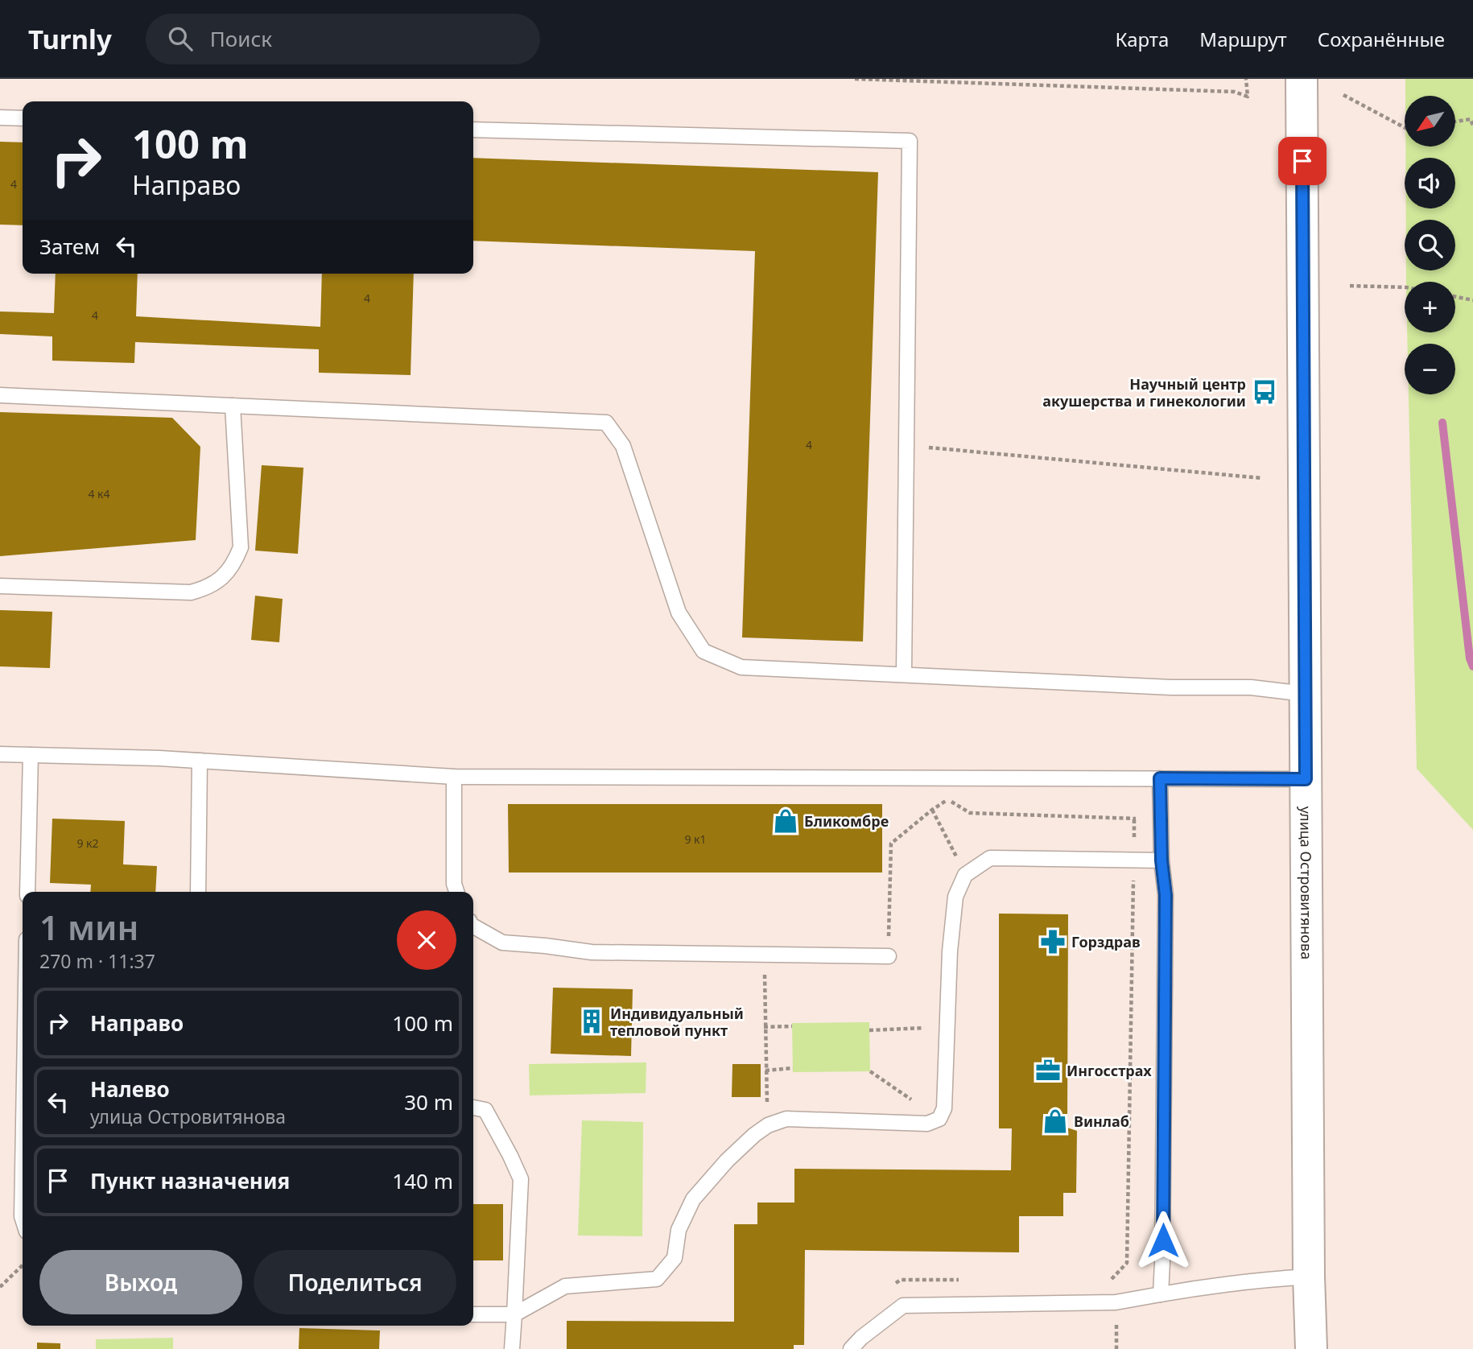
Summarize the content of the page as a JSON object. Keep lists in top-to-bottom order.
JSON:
{
  "streets": {
    "main road": ["улица Островитянова"]
  },
  "places": {
    "bus stop": ["Научный центр акушерства и гинекологии"],
    "shop": ["Бликомбре", "Винлаб"],
    "pharmacy": ["Горздрав"],
    "building": ["Индивидуальный тепловой пункт"],
    "office": ["Ингосстрах"]
  },
  "house_numbers": [
    "4",
    "4",
    "4",
    "4",
    "4 к4",
    "9 к1",
    "9 к2"
  ],
  "north": "bottom left",
  "page": {
    "header": "Turnly",
    "search": "Поиск",
    "nav": ["Карта", "Маршрут", "Сохранённые"],
    "map_buttons": ["+", "−"],
    "turn": ["100 m", "Направо"],
    "then": "Затем",
    "heading": ["1 мин", "270 m · 11:37"],
    "list": [
      {
        "name": "Направо",
        "value": "100 m"
      },
      {
        "name": "Налево",
        "note": "улица Островитянова",
        "value": "30 m"
      },
      {
        "name": "Пункт назначения",
        "value": "140 m"
      }
    ],
    "buttons": ["Выход", "Поделиться"]
  }
}
